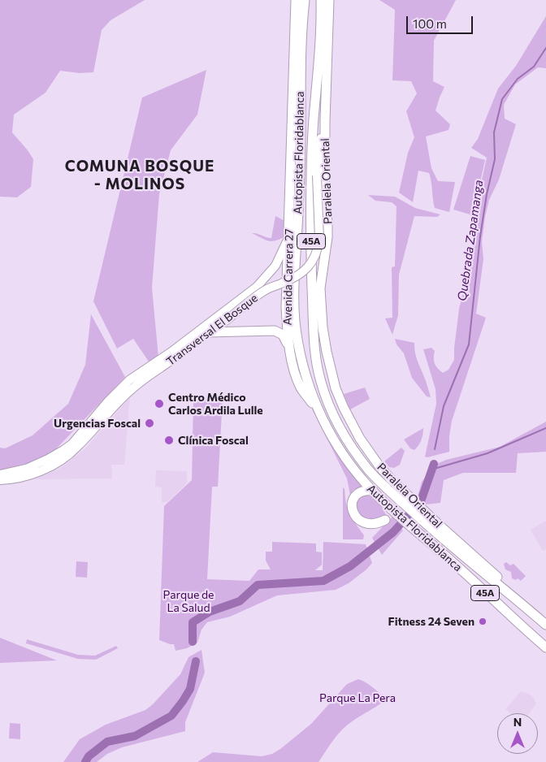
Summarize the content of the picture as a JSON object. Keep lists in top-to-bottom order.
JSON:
{
  "streets": {
    "highway": [
      "Autopista Floridablanca",
      "Paralela Oriental",
      "45A",
      "Avenida Carrera 27"
    ],
    "main road": ["Transversal El Bosque"]
  },
  "crossings": [
    ["Autopista Floridablanca", "Paralela Oriental"],
    ["Autopista Floridablanca", "Avenida Carrera 27"],
    ["Paralela Oriental", "Transversal El Bosque"],
    ["Avenida Carrera 27", "Transversal El Bosque"]
  ],
  "districts": ["COMUNA BOSQUE - MOLINOS"],
  "water": ["Quebrada Zapamanga"],
  "parks": ["Parque de La Salud", "Parque La Pera"],
  "places": [
    "Centro Médico Carlos Ardila Lulle",
    "Urgencias Foscal",
    "Clínica Foscal",
    "Fitness 24 Seven"
  ],
  "scale_bar": "100 m",
  "north": "top"
}
